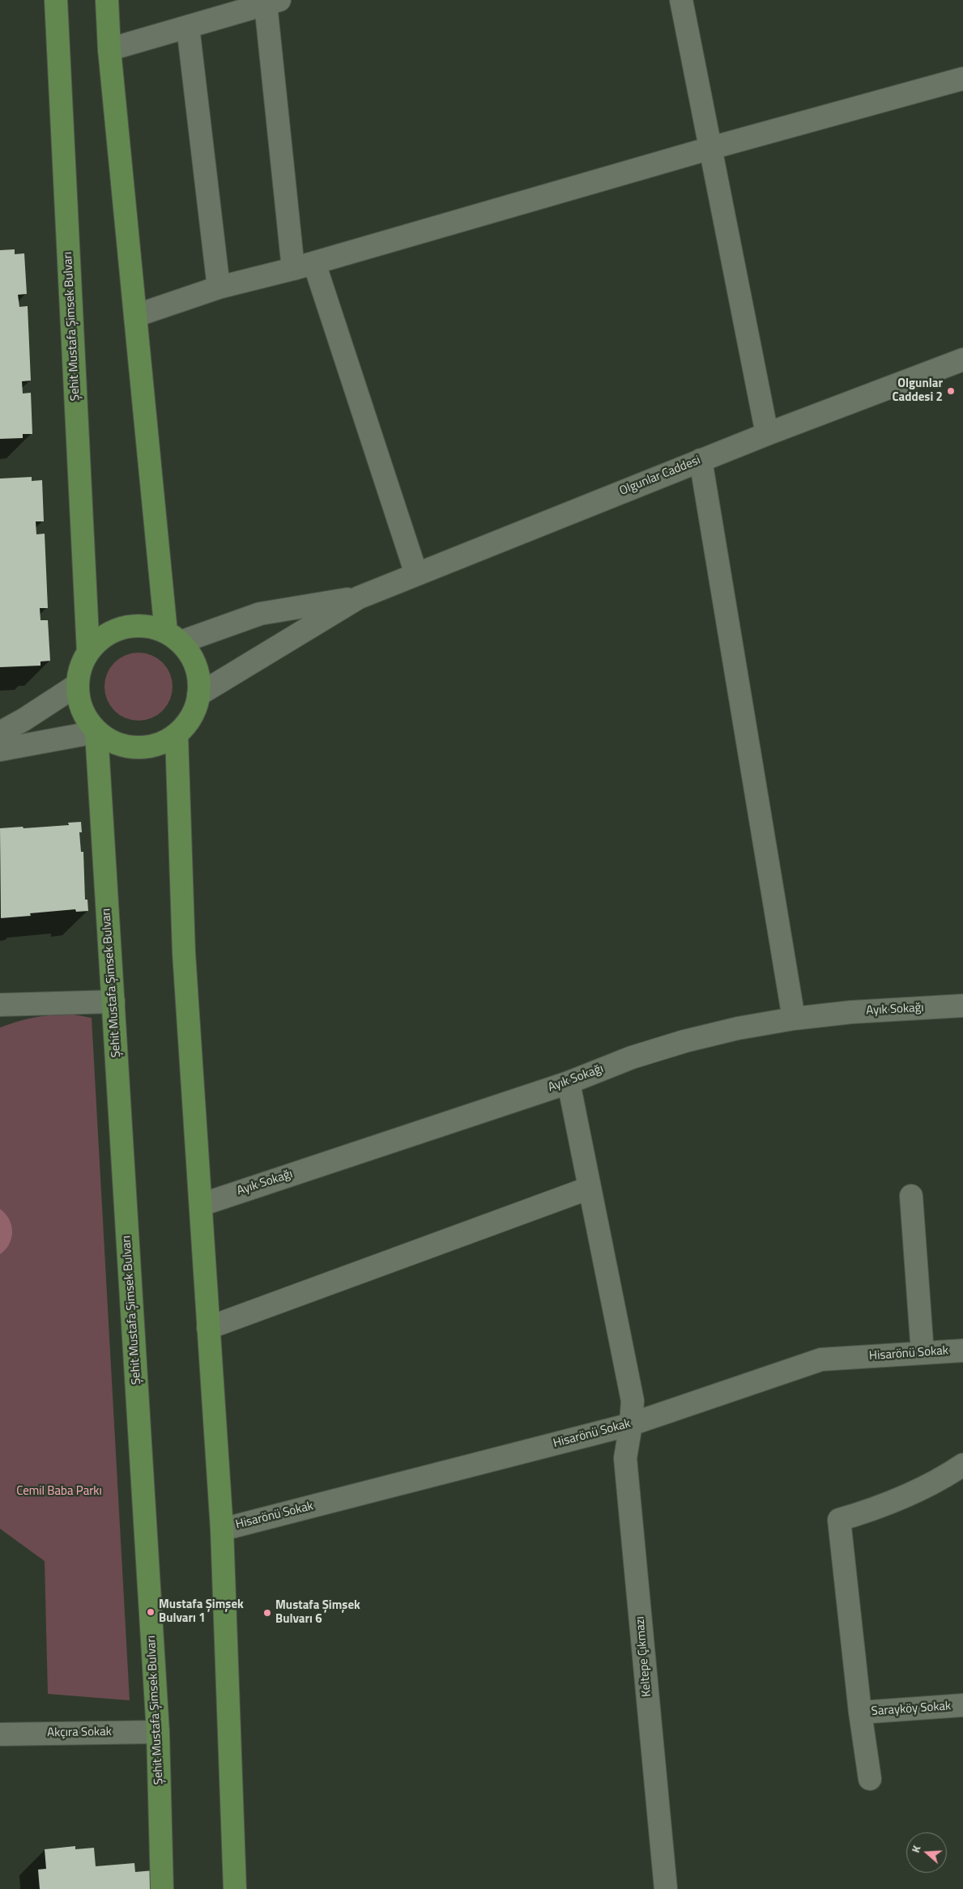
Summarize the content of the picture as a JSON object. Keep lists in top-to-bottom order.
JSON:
{
  "streets": {
    "main road": ["Şehit Mustafa Şimsek Bulvarı"],
    "street": [
      "Olgunlar Caddesi",
      "Ayık Sokağı",
      "Hisarönü Sokak",
      "Keltepe Çıkmazı",
      "Sarayköy Sokak",
      "Akçıra Sokak"
    ]
  },
  "crossings": [
    ["Şehit Mustafa Şimsek Bulvarı", "Akçıra Sokak"],
    ["Ayık Sokağı", "Keltepe Çıkmazı"],
    ["Hisarönü Sokak", "Keltepe Çıkmazı"]
  ],
  "parks": ["Cemil Baba Parkı"],
  "places": ["Olgunlar Caddesi 2", "Mustafa Şimşek Bulvarı 1", "Mustafa Şimşek Bulvarı 6"],
  "north": "left"
}
